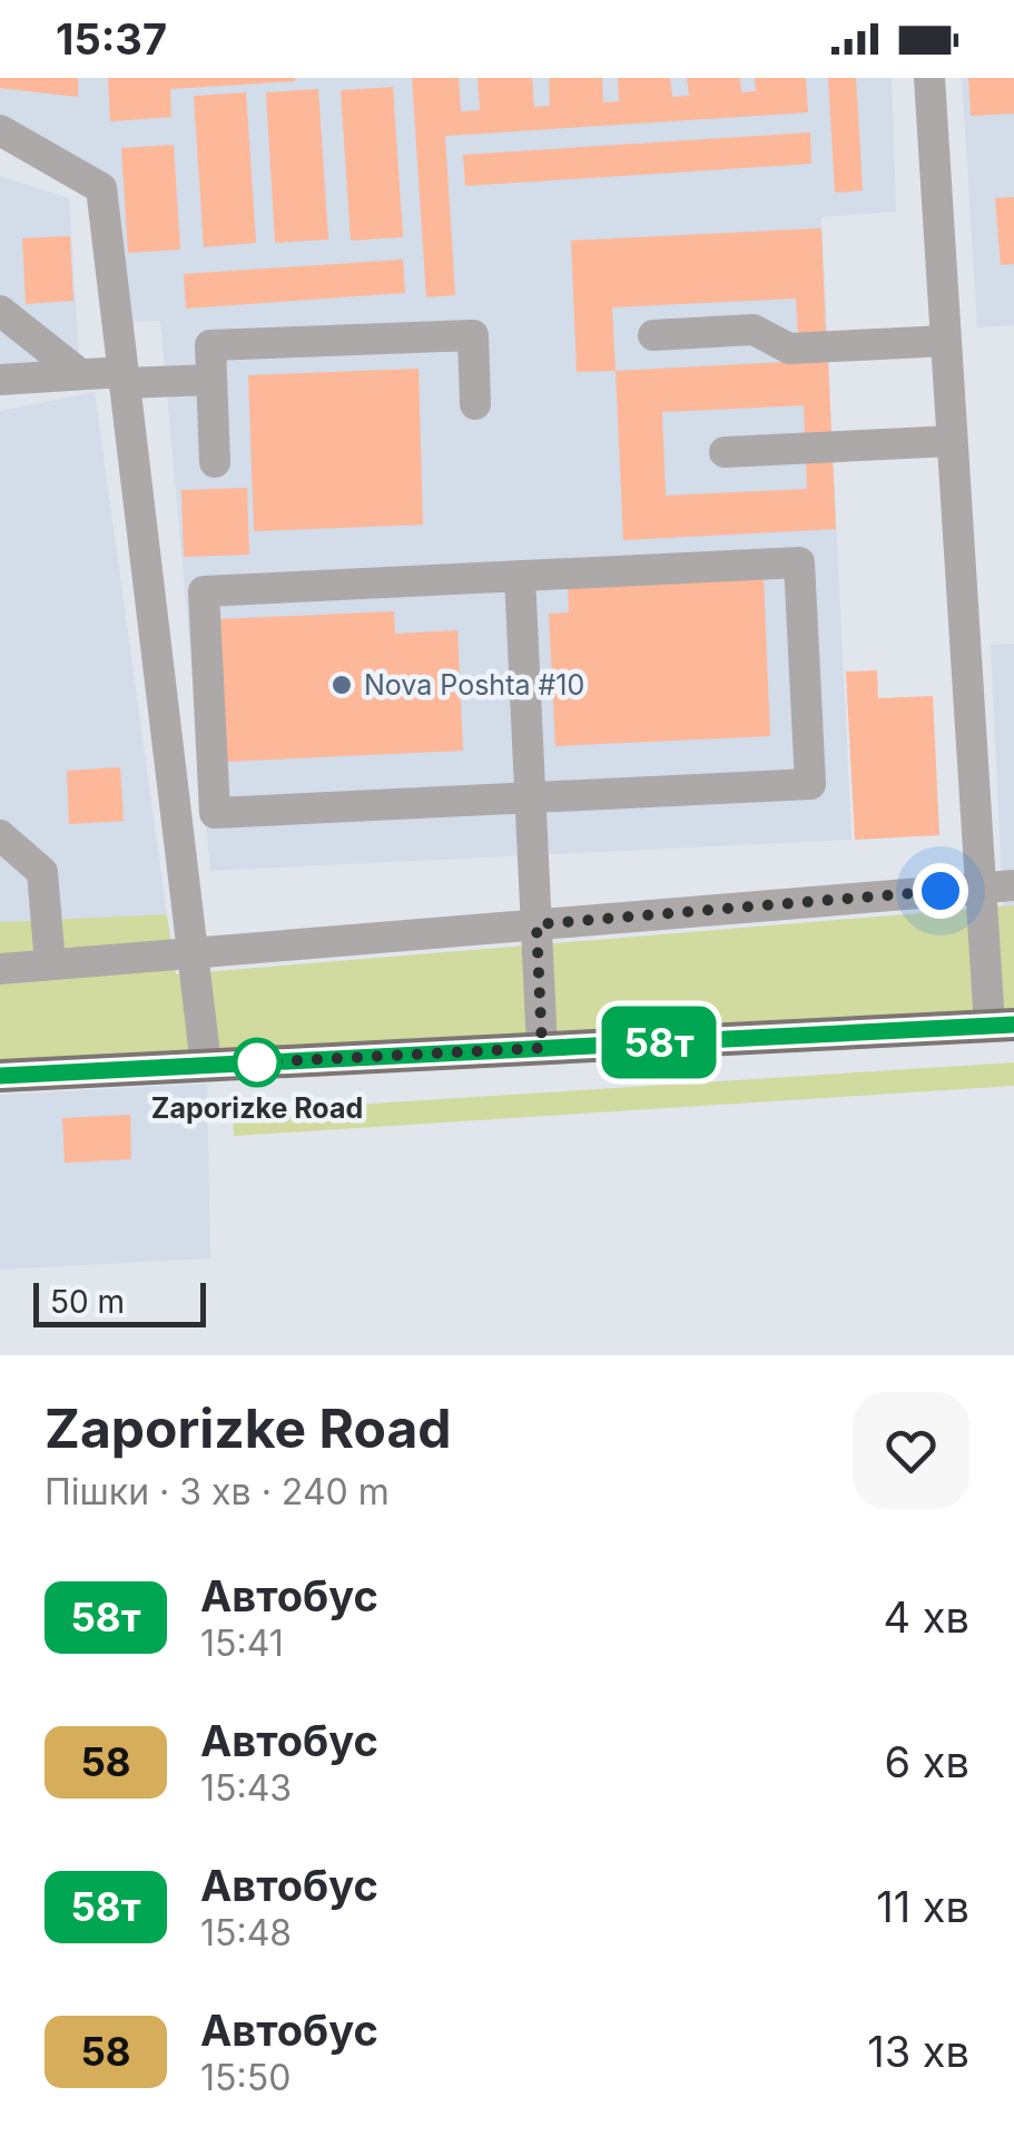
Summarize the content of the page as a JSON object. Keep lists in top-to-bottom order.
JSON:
{
  "places": ["Nova Poshta #10", "Zaporizke Road"],
  "lines": ["bus line 58т"],
  "scale_bar": "50 m",
  "page": {
    "status": "15:37",
    "on_map": "58т",
    "scale": "50 m",
    "heading": ["Zaporizke Road", "Пішки · 3 хв · 240 m"],
    "list": [
      {
        "mark": "58т",
        "name": "Автобус",
        "note": "15:41",
        "value": "4 хв"
      },
      {
        "mark": "58",
        "name": "Автобус",
        "note": "15:43",
        "value": "6 хв"
      },
      {
        "mark": "58т",
        "name": "Автобус",
        "note": "15:48",
        "value": "11 хв"
      },
      {
        "mark": "58",
        "name": "Автобус",
        "note": "15:50",
        "value": "13 хв"
      }
    ]
  }
}
